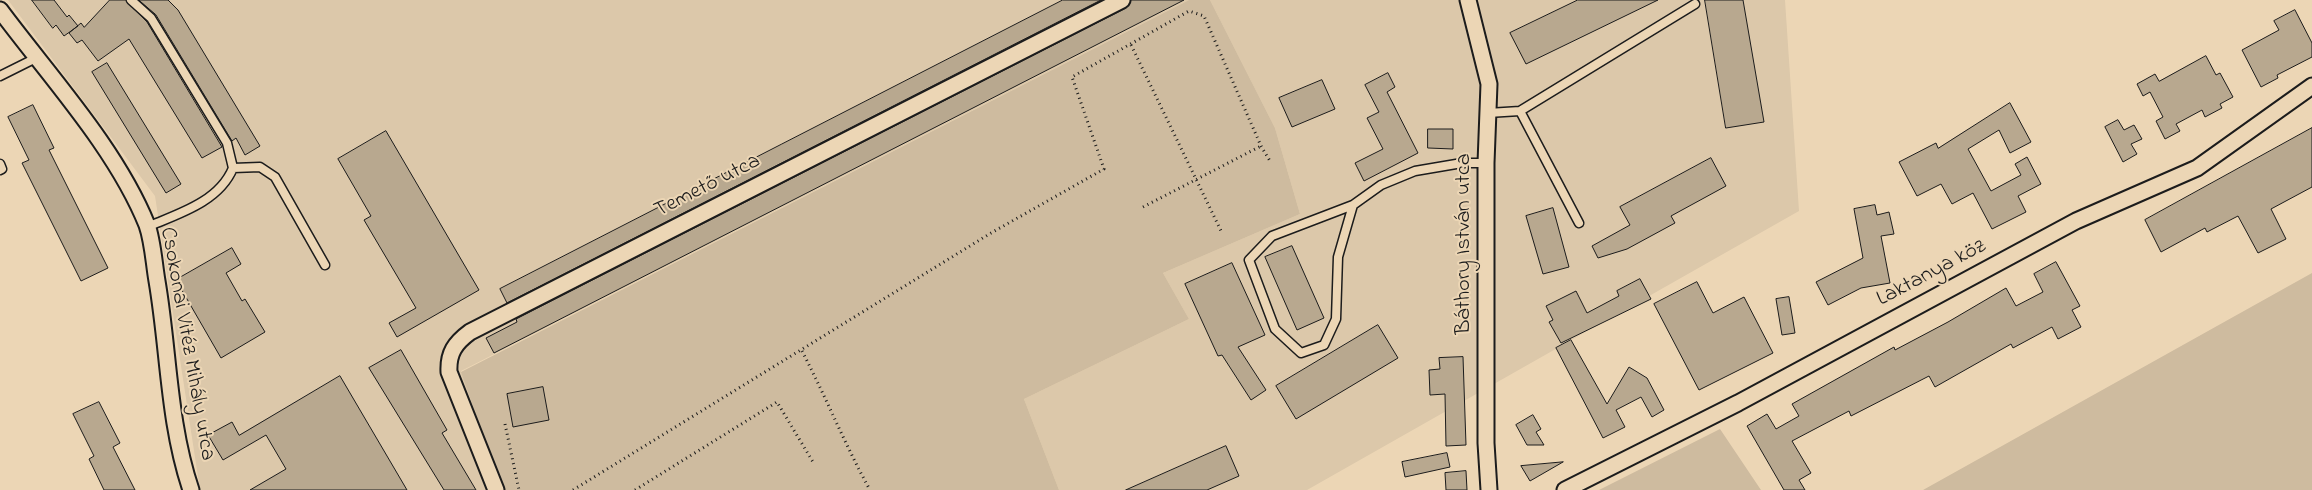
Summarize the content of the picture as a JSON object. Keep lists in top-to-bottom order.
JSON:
{
  "streets": {
    "street": [
      "Temető utca",
      "Báthory István utca",
      "Laktanya köz",
      "Csokonai Vitéz Mihály utca"
    ]
  }
}
